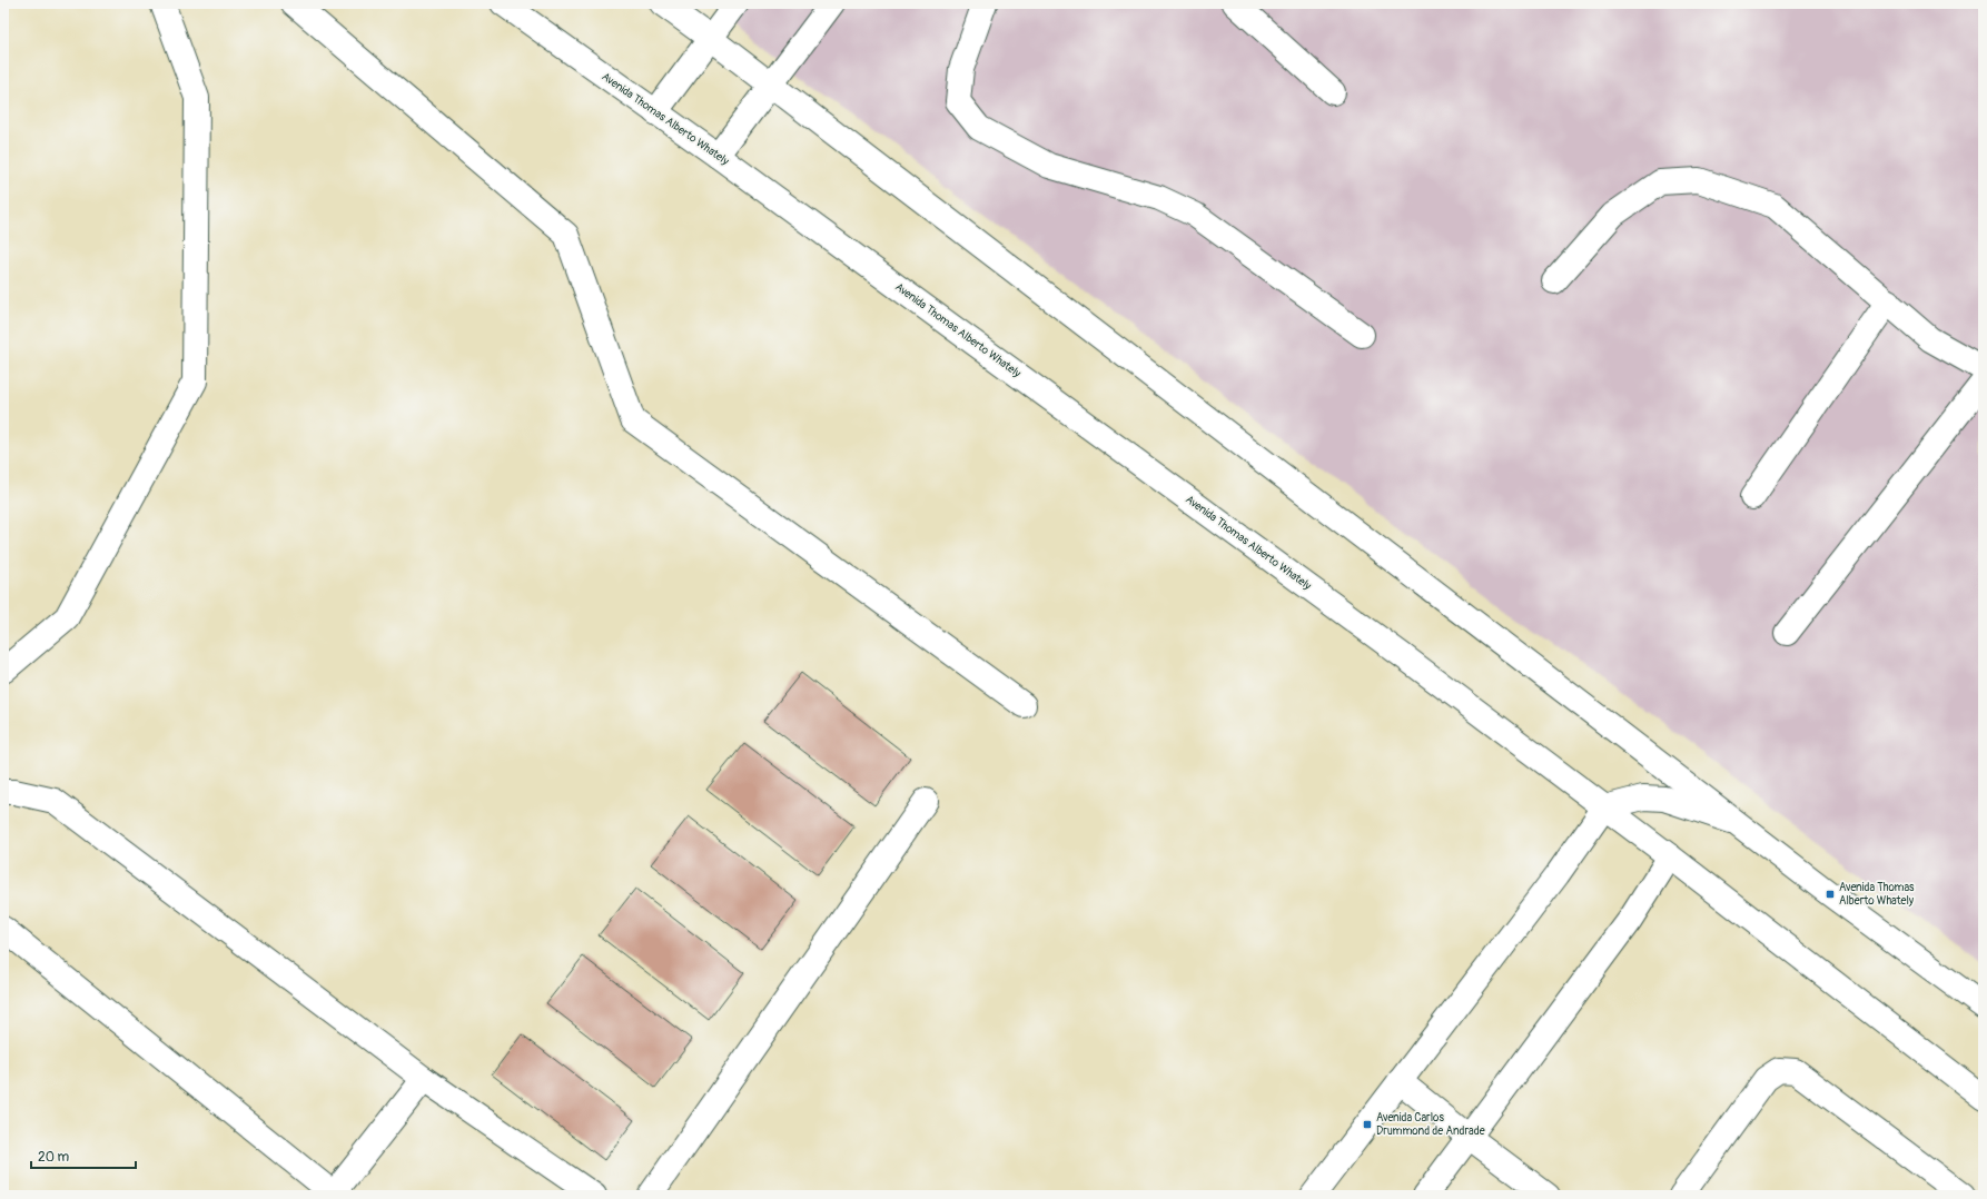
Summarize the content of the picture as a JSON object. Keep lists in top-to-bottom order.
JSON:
{
  "streets": {
    "main road": ["Avenida Thomas Alberto Whately"]
  },
  "places": {
    "transit": ["Avenida Thomas Alberto Whately", "Avenida Carlos Drummond de Andrade"]
  },
  "scale_bar": "20 m"
}
